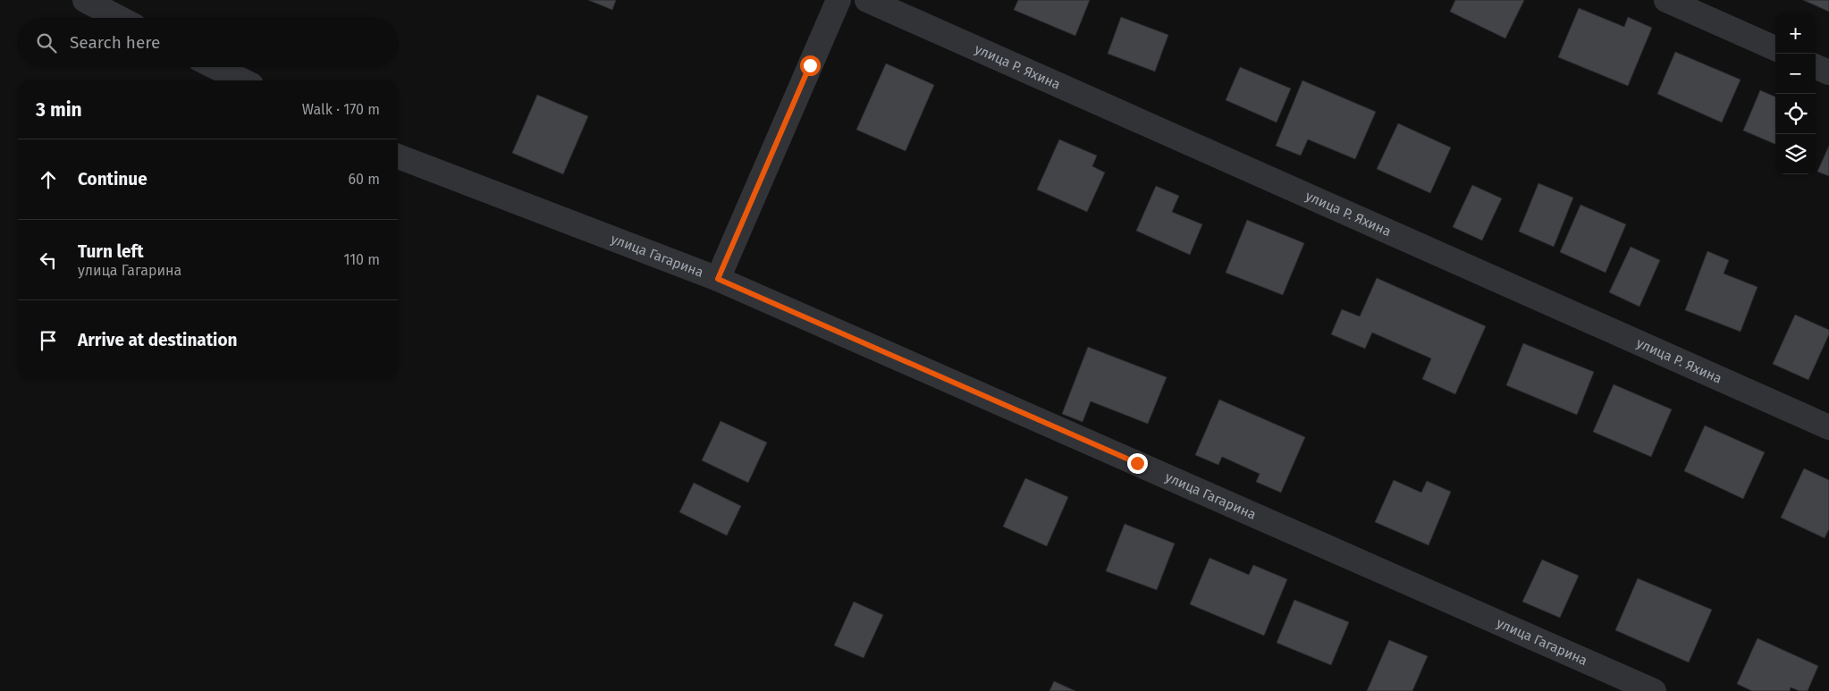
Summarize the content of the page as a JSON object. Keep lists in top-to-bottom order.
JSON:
{
  "streets": {
    "street": ["улица Р. Яхина", "улица Гагарина"]
  },
  "page": {
    "map_buttons": ["+", "−"],
    "search": "Search here",
    "heading": ["3 min", "Walk · 170 m"],
    "list": [
      ["Continue", "60 m"],
      ["Turn left", "улица Гагарина", "110 m"],
      "Arrive at destination"
    ]
  }
}
